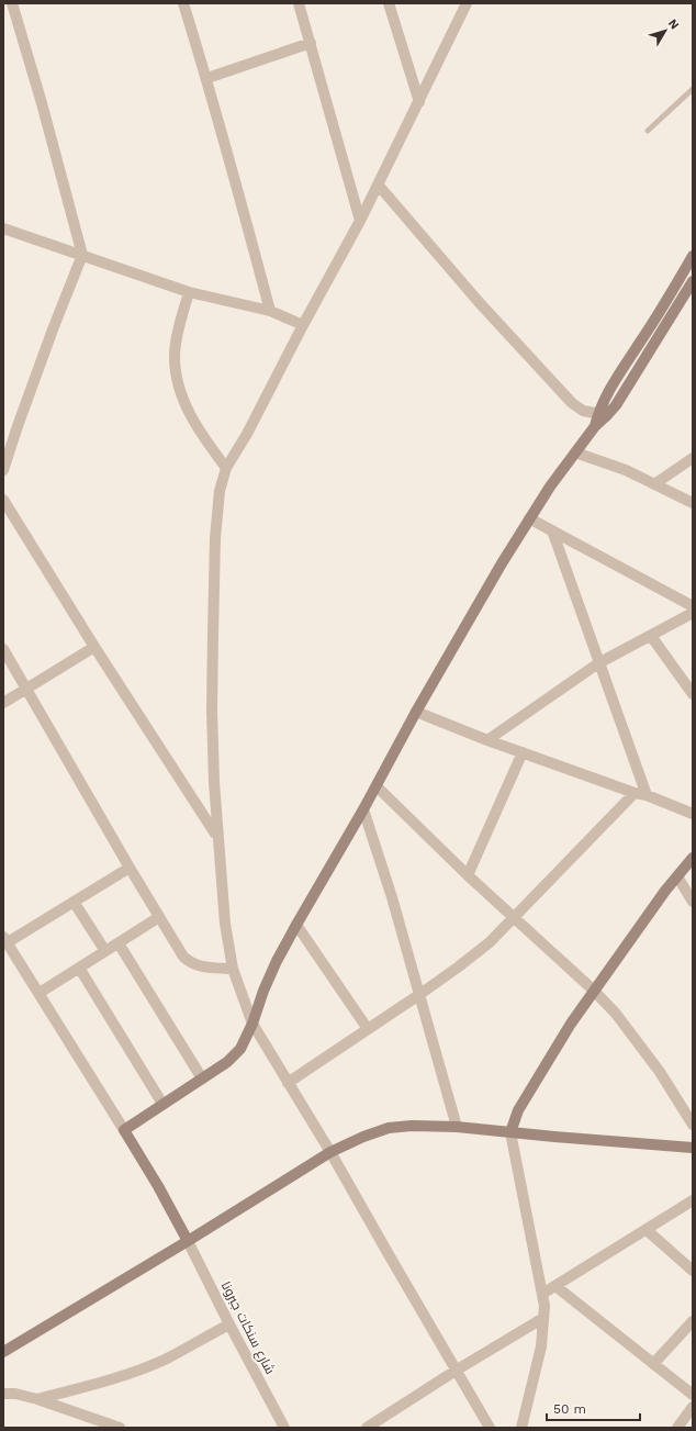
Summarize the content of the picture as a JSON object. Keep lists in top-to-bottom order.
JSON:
{
  "streets": {
    "street": ["شارع سنكات جبرونا"]
  },
  "scale_bar": "50 m",
  "north": "top right"
}
